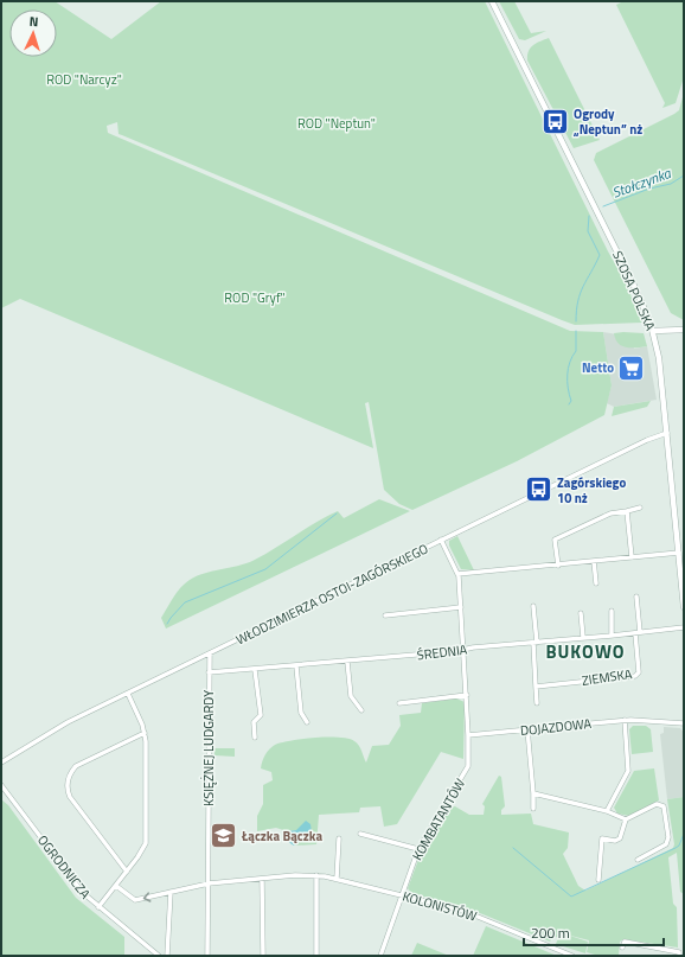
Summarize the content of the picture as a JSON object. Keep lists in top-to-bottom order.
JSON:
{
  "streets": {
    "street": [
      "SZOSA POLSKA",
      "WŁODZIMIERZA OSTOI-ZAGÓRSKIEGO",
      "ŚREDNIA",
      "ZIEMSKA",
      "DOJAZDOWA",
      "KSIĘŻNEJ LUDGARDY",
      "KOMBATANTÓW",
      "OGRODNICZA",
      "KOLONISTÓW"
    ]
  },
  "crossings": [
    ["SZOSA POLSKA", "WŁODZIMIERZA OSTOI-ZAGÓRSKIEGO"],
    ["WŁODZIMIERZA OSTOI-ZAGÓRSKIEGO", "KSIĘŻNEJ LUDGARDY"],
    ["ŚREDNIA", "ZIEMSKA"],
    ["ŚREDNIA", "KSIĘŻNEJ LUDGARDY"],
    ["DOJAZDOWA", "KOMBATANTÓW"],
    ["KSIĘŻNEJ LUDGARDY", "KOLONISTÓW"],
    ["KOMBATANTÓW", "KOLONISTÓW"]
  ],
  "districts": ["BUKOWO"],
  "water": ["Stołczynka"],
  "parks": ["ROD \"Narcyz\"", "ROD \"Neptun\"", "ROD \"Gryf\""],
  "places": {
    "bus stop": ["Ogrody „Neptun” nż", "Zagórskiego 10 nż"],
    "supermarket": ["Netto"],
    "school or university": ["Łączka Bączka"]
  },
  "scale_bar": "200 m",
  "north": "top"
}
